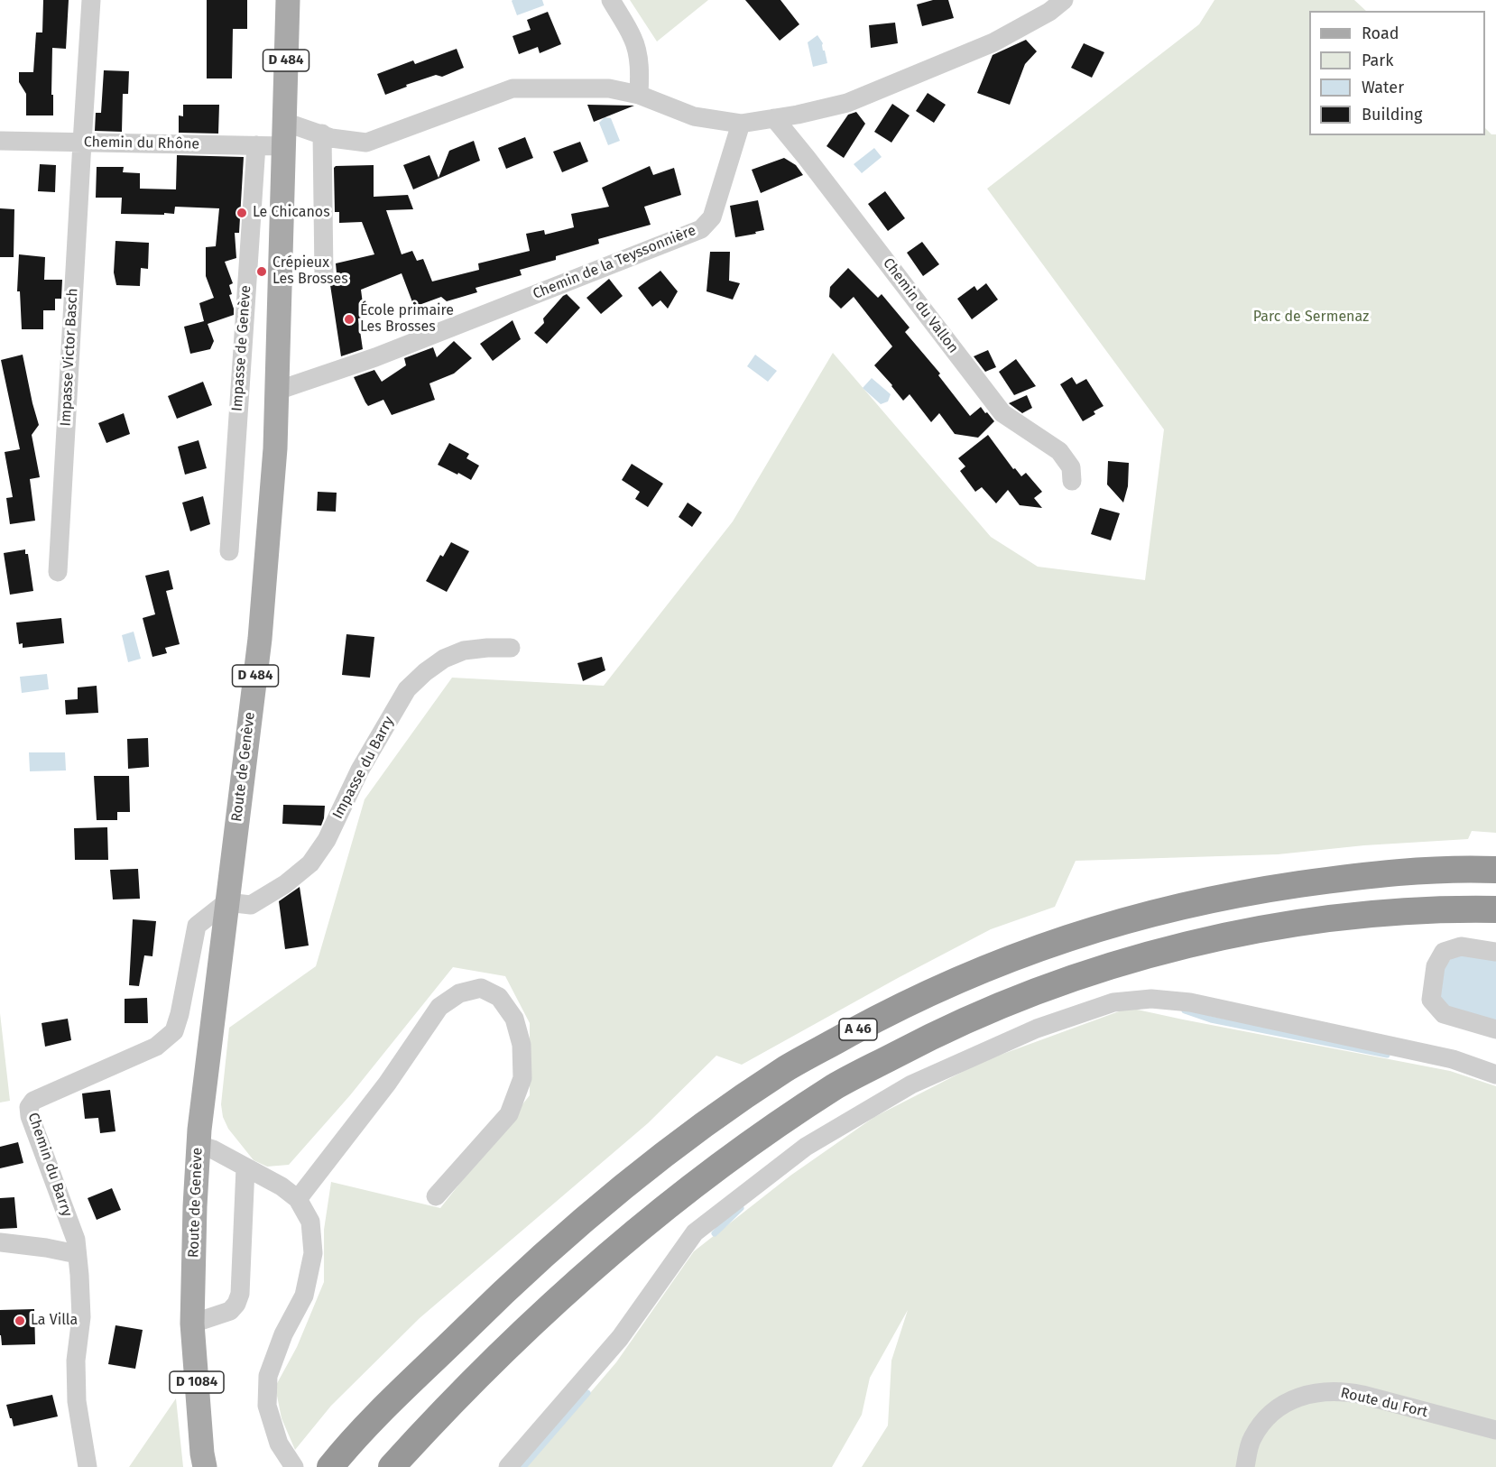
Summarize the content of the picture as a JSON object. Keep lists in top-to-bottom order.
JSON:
{
  "streets": {
    "highway": ["A 46"],
    "main road": ["D 484", "Route de Genève", "D 1084"],
    "street": [
      "Chemin du Rhône",
      "Chemin de la Teyssonnière",
      "Chemin du Vallon",
      "Impasse de Genève",
      "Impasse Victor Basch",
      "Impasse du Barry",
      "Chemin du Barry",
      "Route du Fort"
    ]
  },
  "crossings": [
    ["Chemin du Rhône", "Impasse de Genève"],
    ["Chemin du Rhône", "Impasse Victor Basch"],
    ["Chemin du Rhône", "Route de Genève"],
    ["Chemin de la Teyssonnière", "Route de Genève"],
    ["Route de Genève", "Impasse du Barry"],
    ["Route de Genève", "Chemin du Barry"],
    ["Impasse du Barry", "Chemin du Barry"]
  ],
  "parks": ["Parc de Sermenaz"],
  "places": [
    "Le Chicanos",
    "Crépieux Les Brosses",
    "École primaire Les Brosses",
    "La Villa"
  ],
  "legend": [
    "Road",
    "Park",
    "Water",
    "Building"
  ]
}
